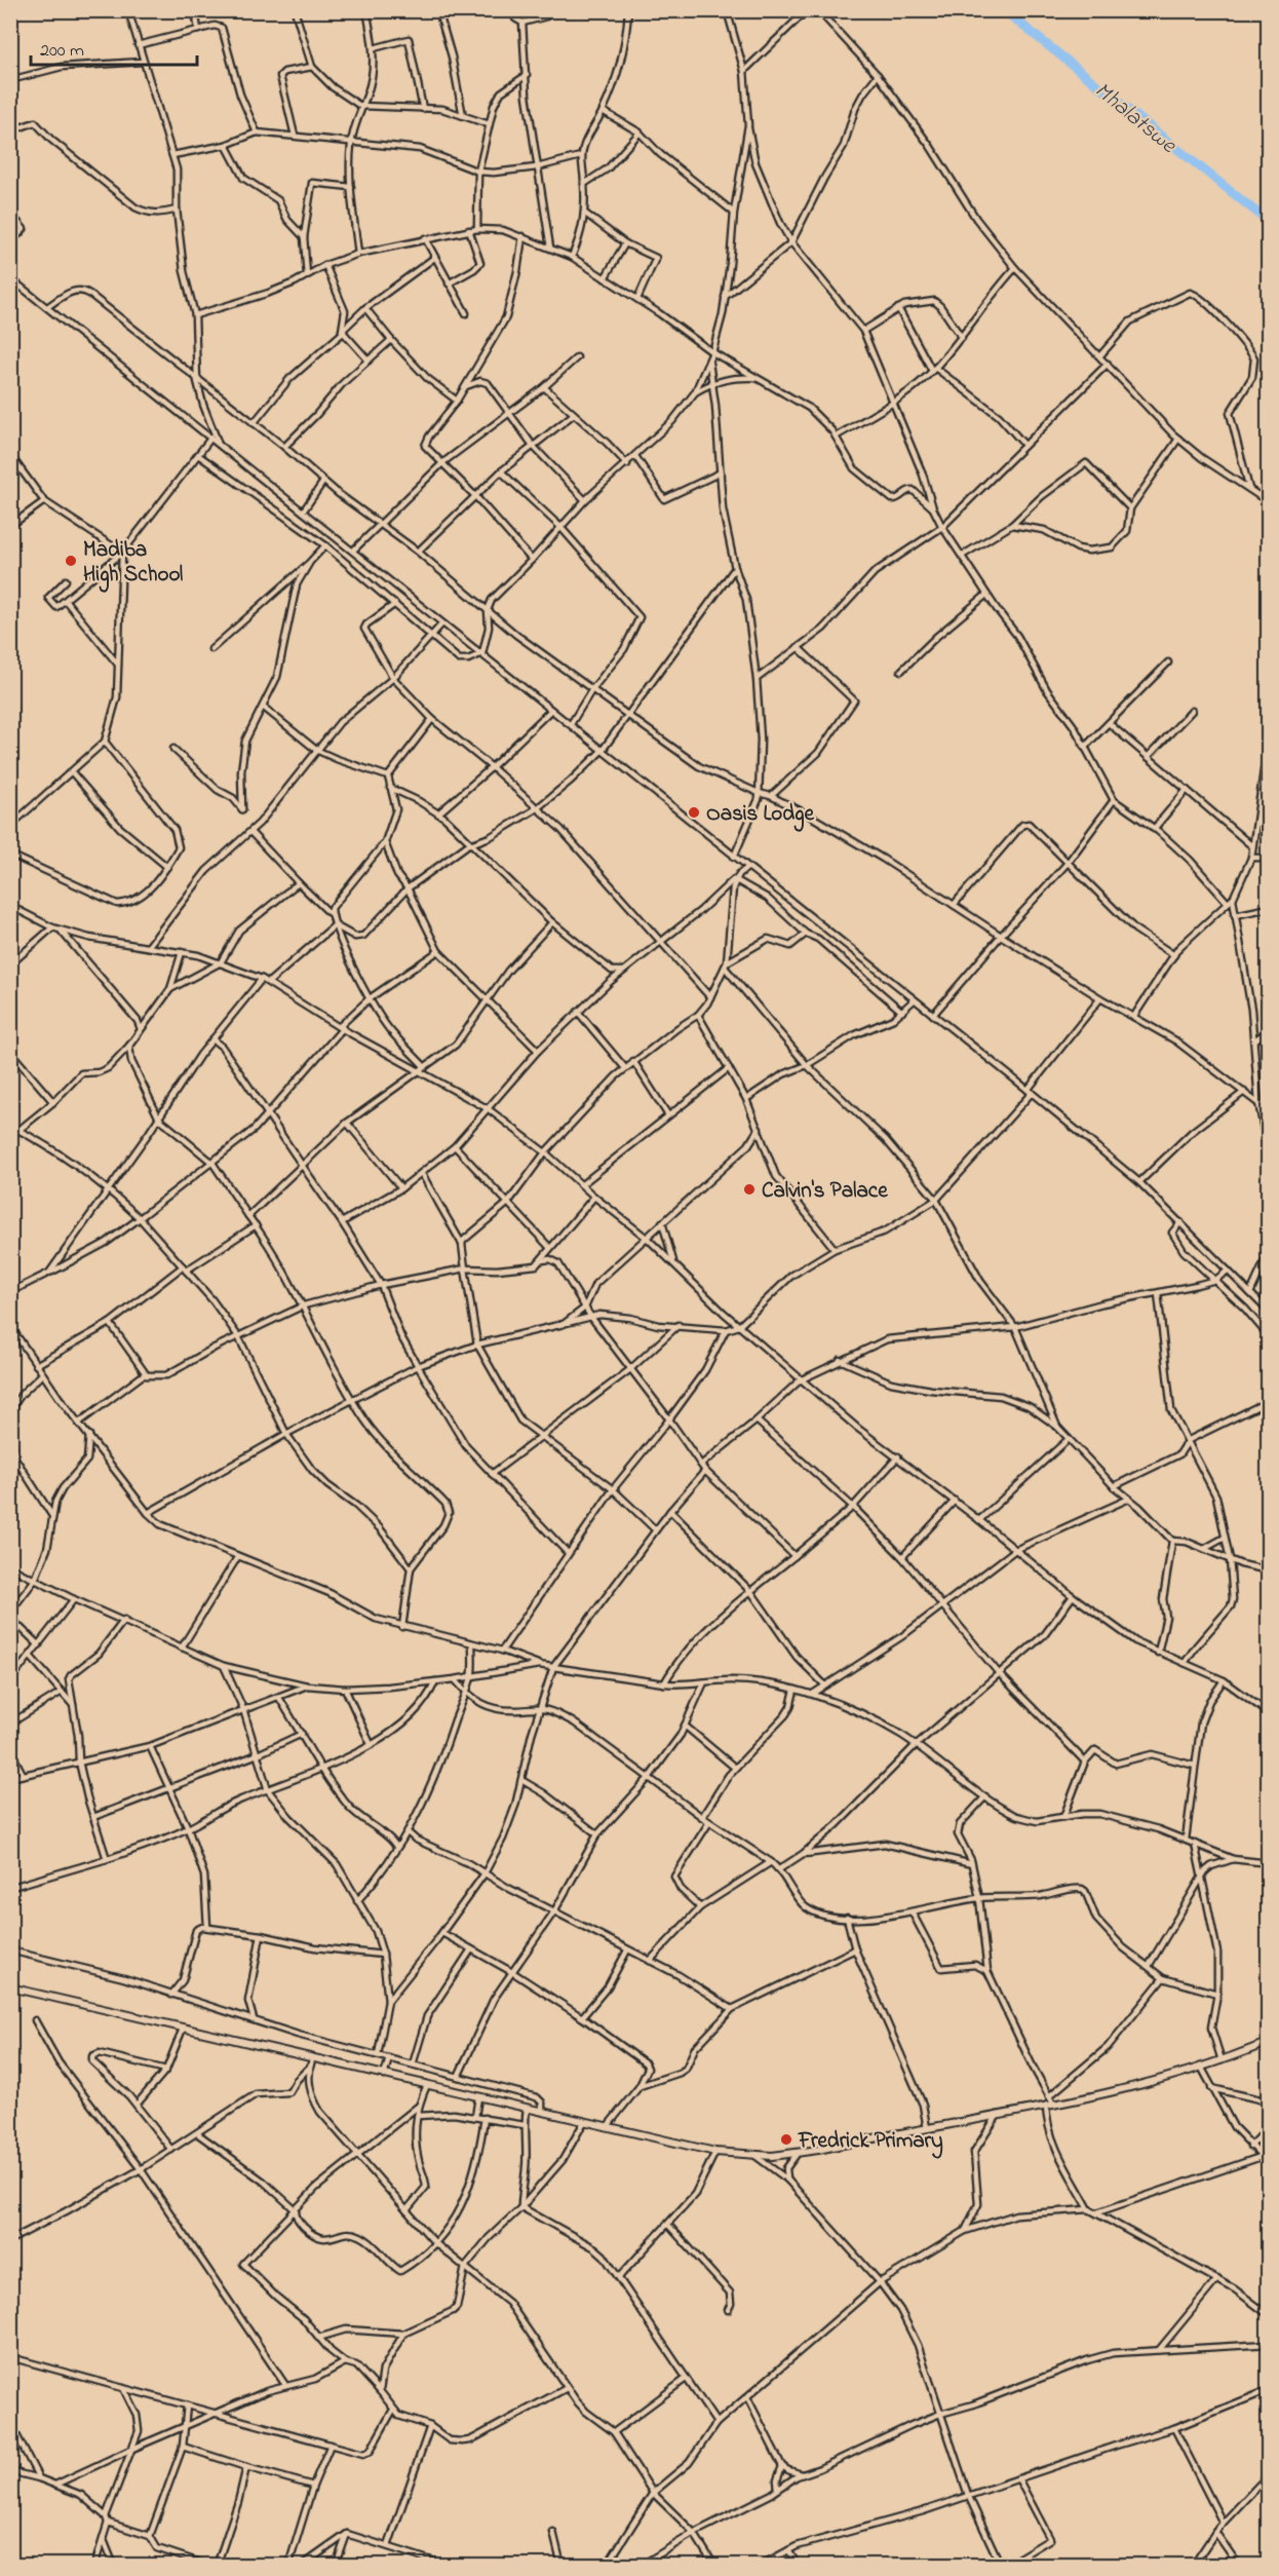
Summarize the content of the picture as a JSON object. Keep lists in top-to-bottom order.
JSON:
{
  "water": ["Mhalatswe"],
  "places": [
    "Madiba High School",
    "Oasis Lodge",
    "Calvin's Palace",
    "Fredrick Primary"
  ],
  "scale_bar": "200 m"
}
